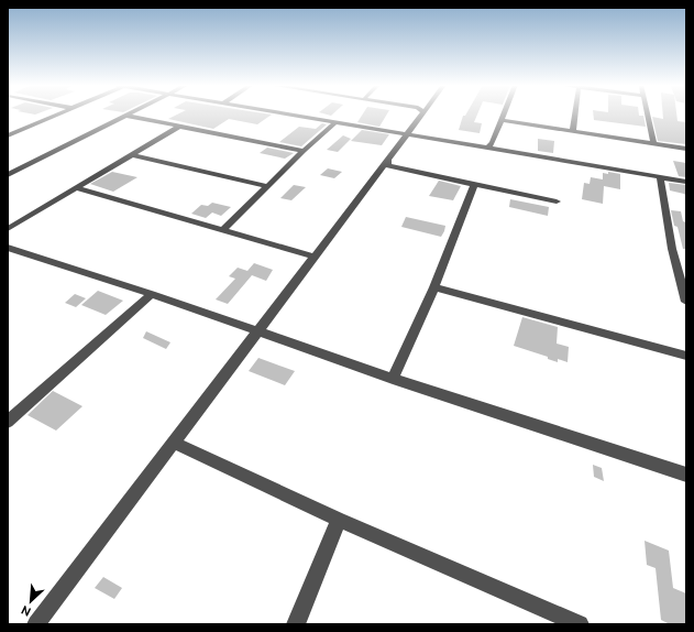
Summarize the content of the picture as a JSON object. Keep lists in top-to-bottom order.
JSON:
{
  "north": "bottom left"
}
